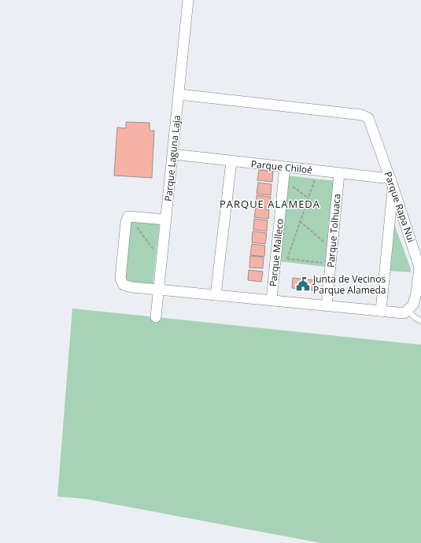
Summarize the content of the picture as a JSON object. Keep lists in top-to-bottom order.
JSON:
{
  "streets": {
    "street": [
      "Parque Laguna Laja",
      "Parque Chiloé",
      "Parque Rapa Nui",
      "Parque Tolhuaca",
      "Parque Malleco"
    ]
  },
  "crossings": [
    ["Parque Laguna Laja", "Parque Chiloé"],
    ["Parque Laguna Laja", "Parque Rapa Nui"],
    ["Parque Chiloé", "Parque Rapa Nui"],
    ["Parque Chiloé", "Parque Tolhuaca"],
    ["Parque Chiloé", "Parque Malleco"]
  ],
  "districts": ["PARQUE ALAMEDA"],
  "places": {
    "public building": ["Junta de Vecinos Parque Alameda"]
  }
}
